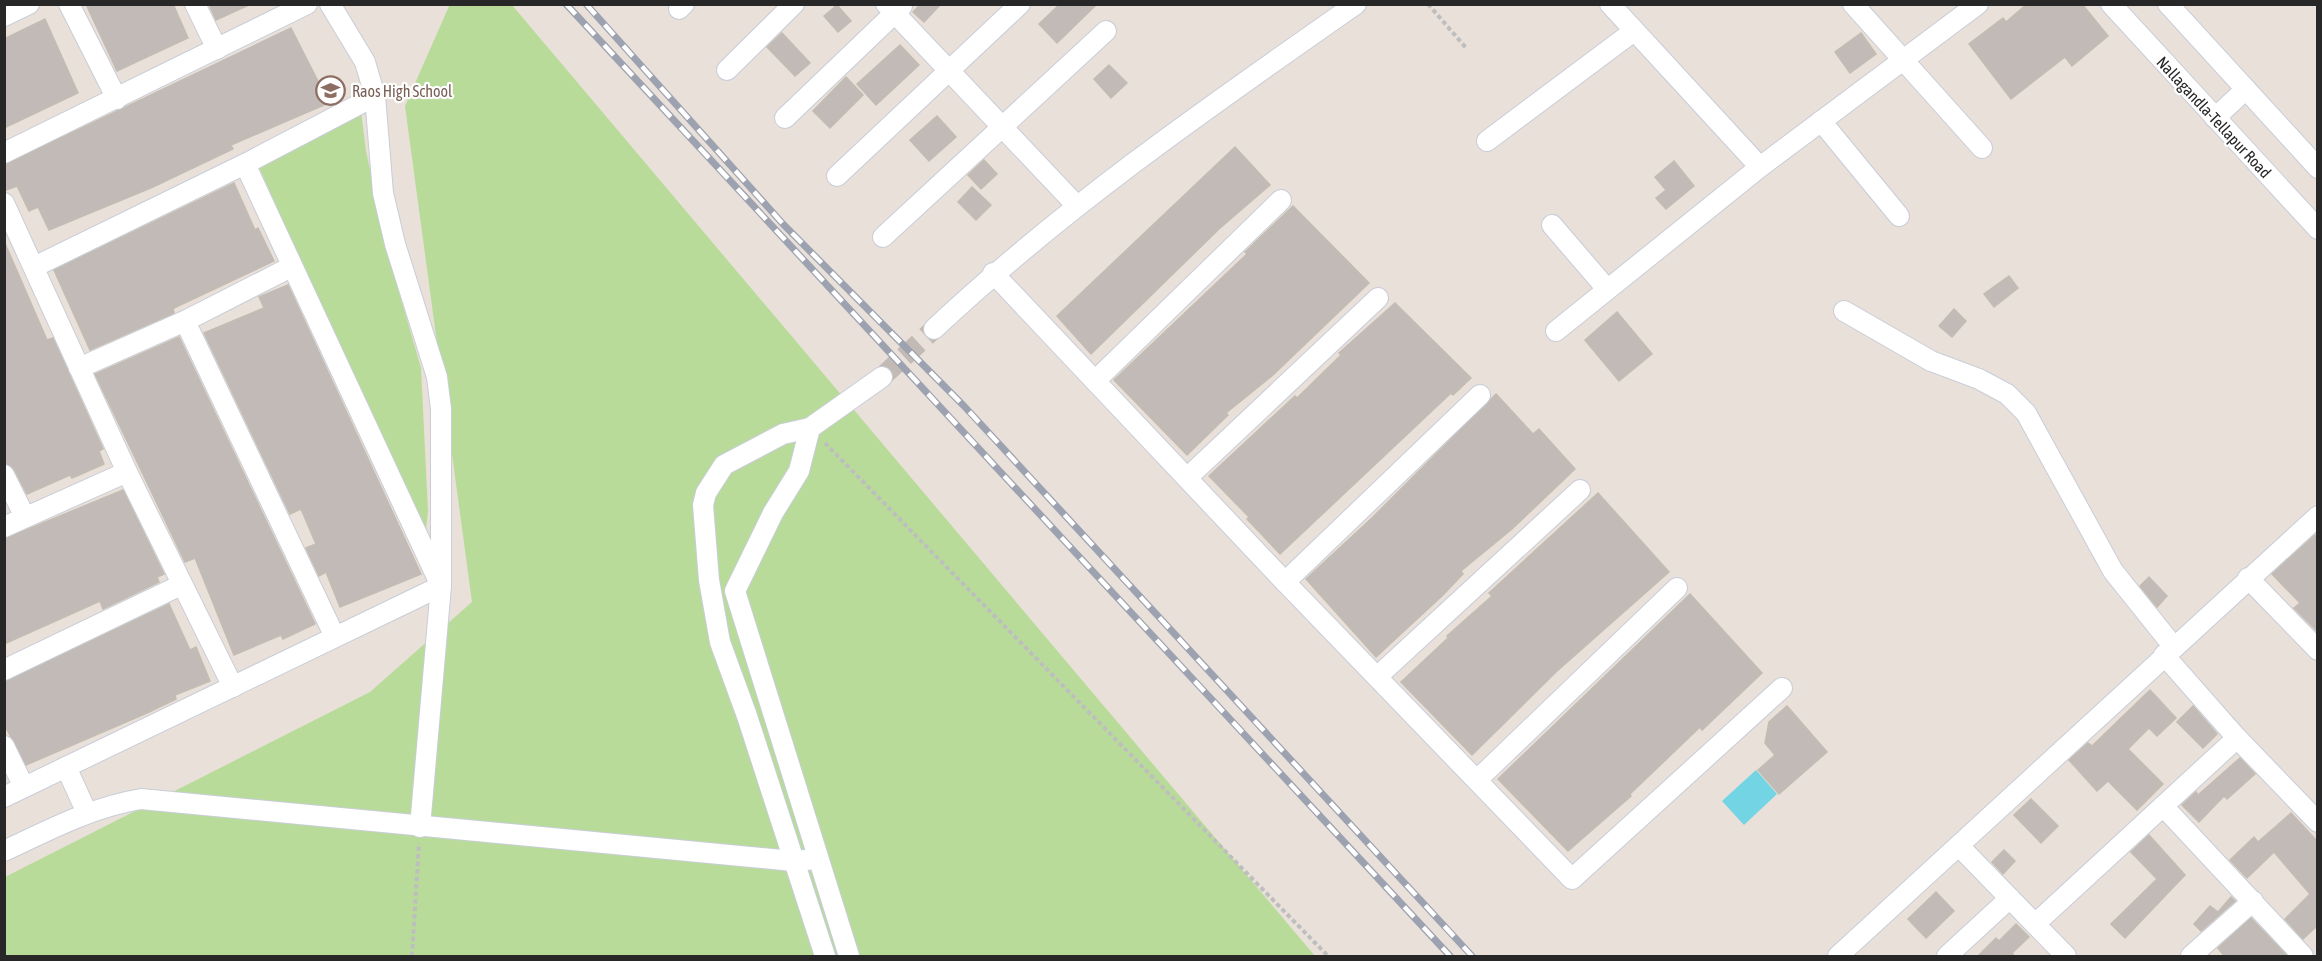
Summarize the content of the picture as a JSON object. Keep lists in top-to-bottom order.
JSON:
{
  "streets": {
    "street": ["Nallagandla-Tellapur Road"]
  },
  "places": {
    "school or university": ["Raos High School"]
  }
}
